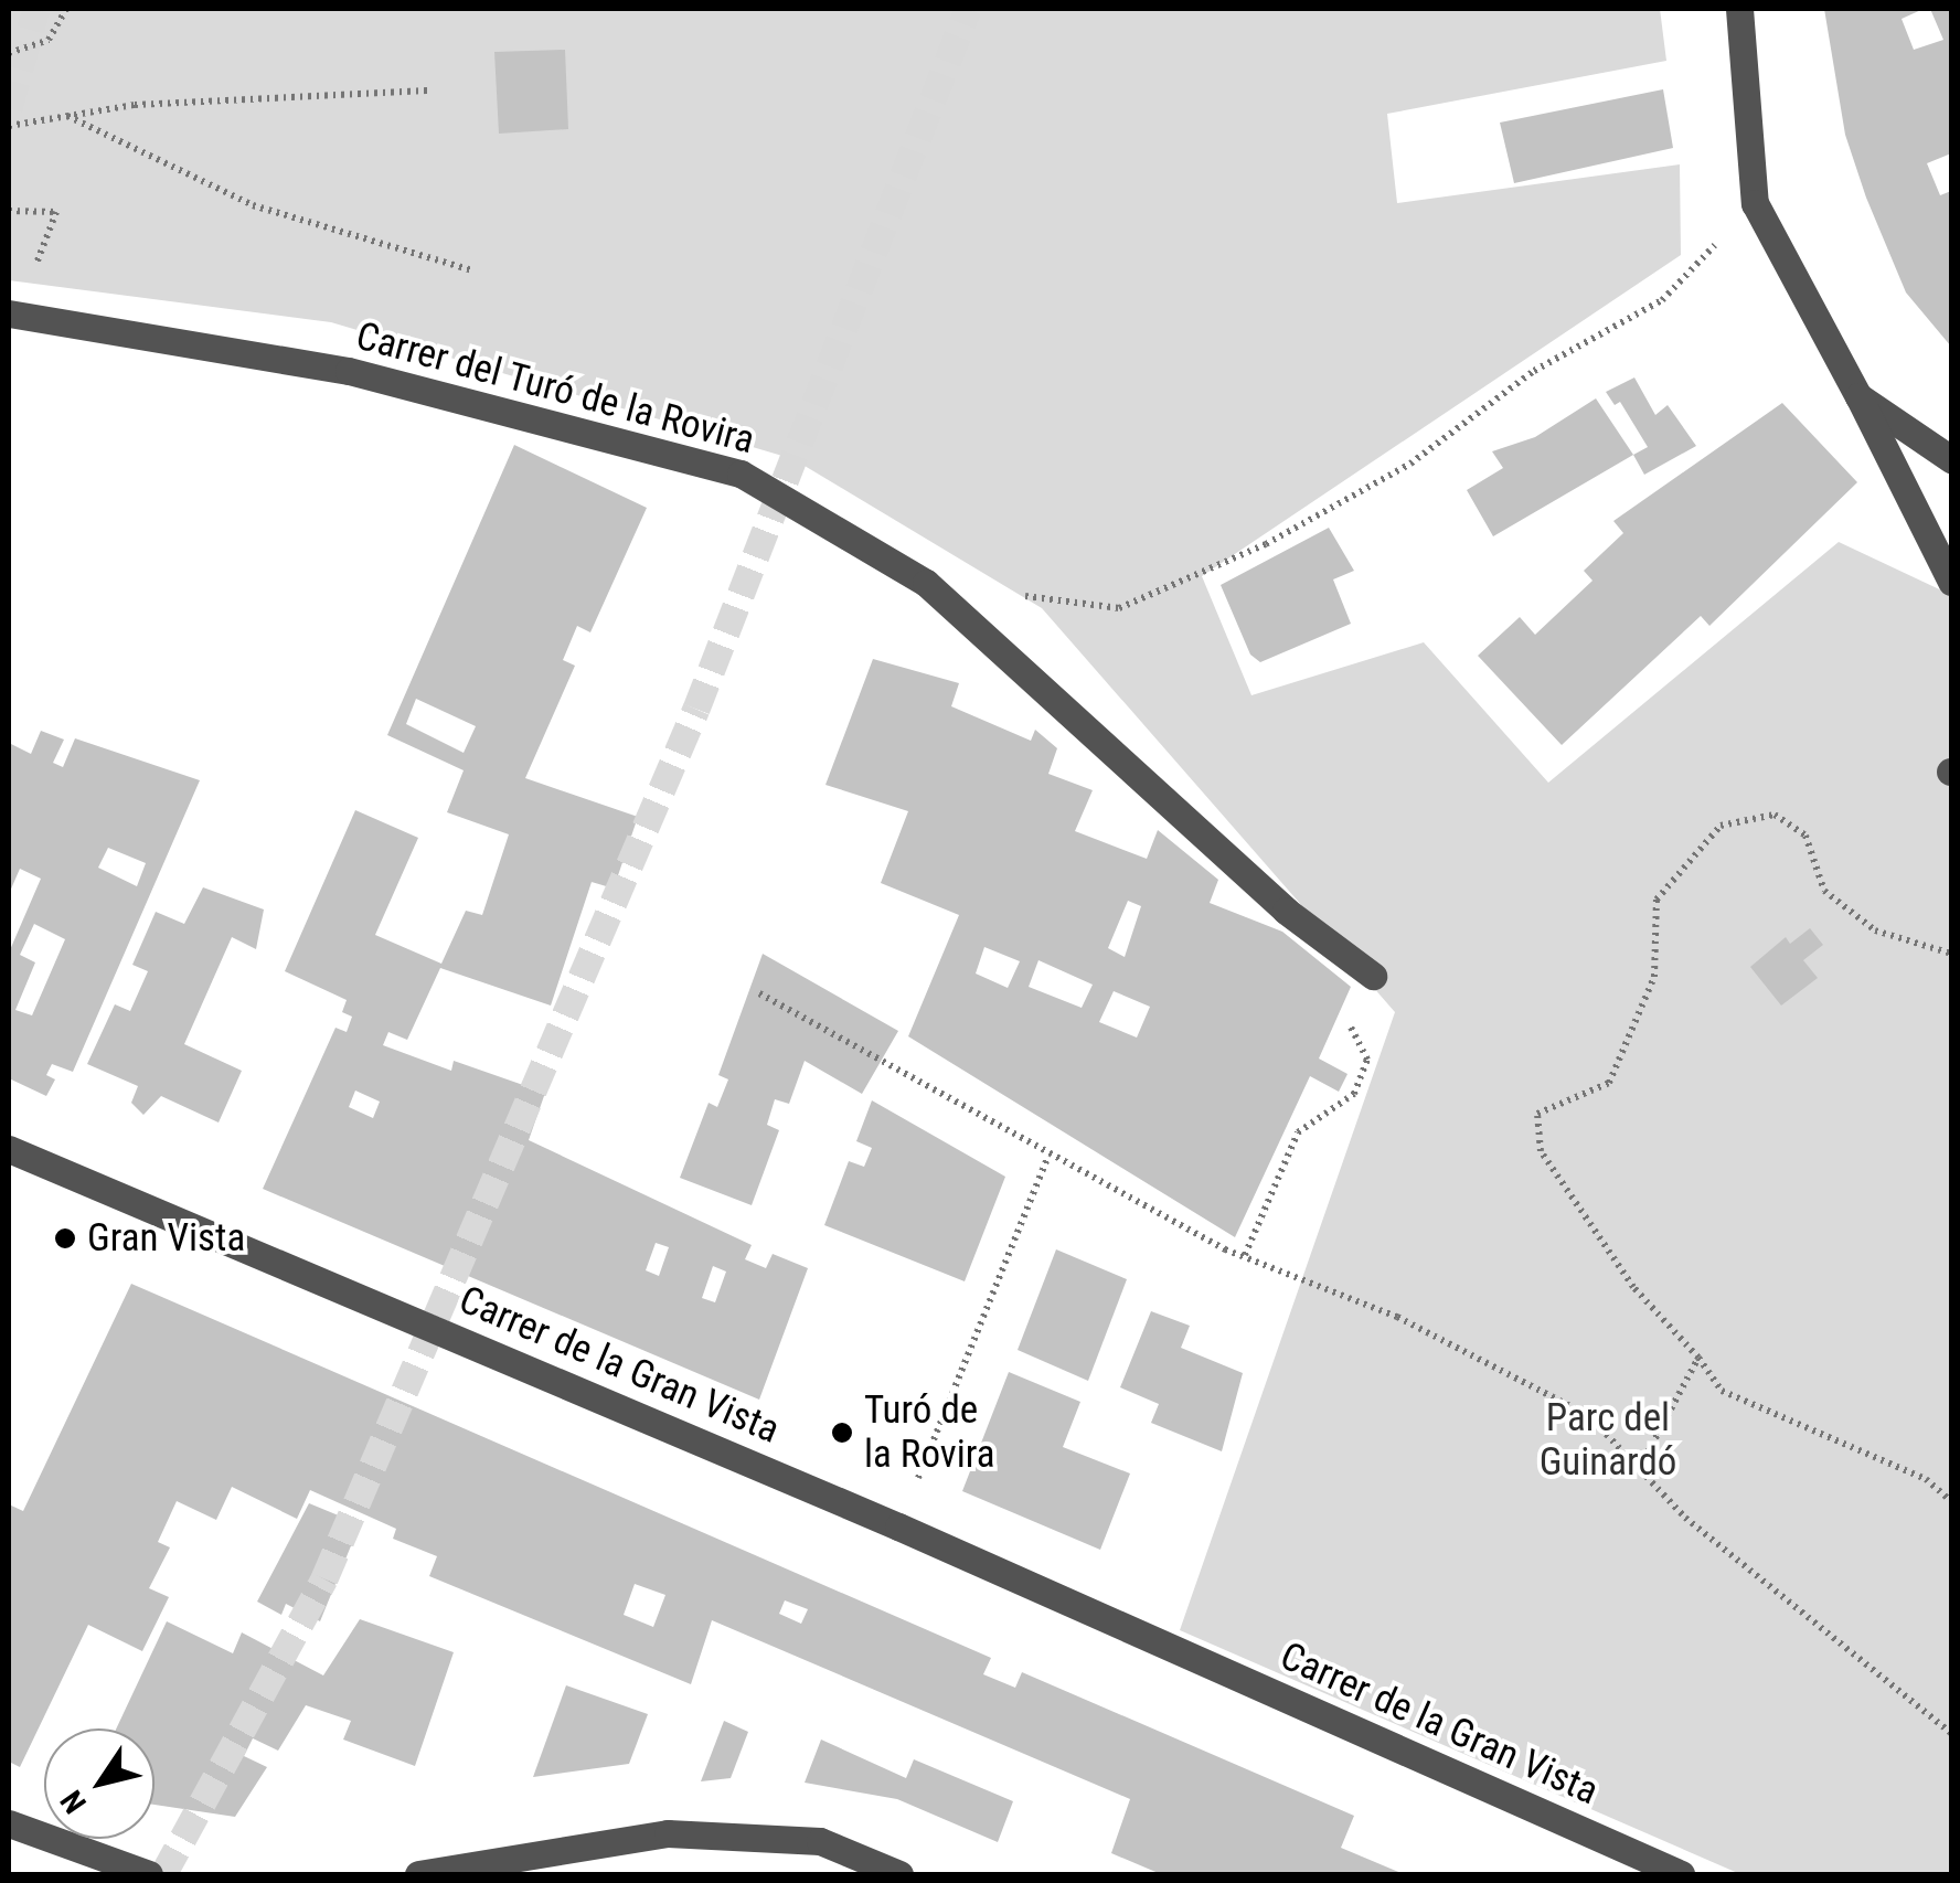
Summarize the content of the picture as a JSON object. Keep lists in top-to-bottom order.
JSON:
{
  "streets": {
    "street": ["Carrer del Turó de la Rovira", "Carrer de la Gran Vista"]
  },
  "parks": ["Parc del Guinardó"],
  "places": ["Gran Vista", "Turó de la Rovira"],
  "north": "bottom left"
}
